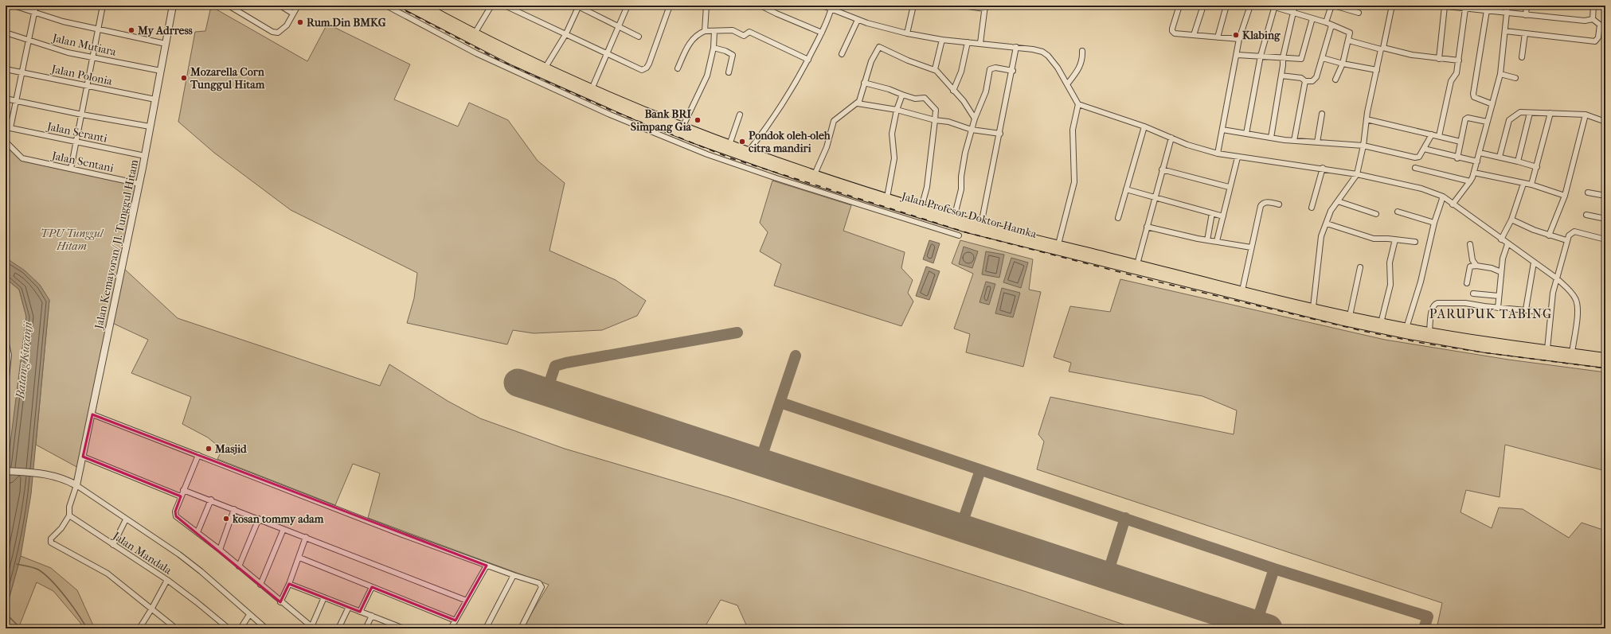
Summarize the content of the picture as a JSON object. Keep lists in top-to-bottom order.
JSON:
{
  "streets": {
    "highway": ["Jalan Profesor Doktor Hamka"],
    "street": [
      "Jalan Mutiara",
      "Jalan Polonia",
      "Jalan Seranti",
      "Jalan Sentani",
      "Jalan Kemayoran/ Jl. Tunggul Hitam",
      "Jalan Mandala"
    ]
  },
  "crossings": [
    ["Jalan Mutiara", "Jalan Kemayoran/ Jl. Tunggul Hitam"],
    ["Jalan Polonia", "Jalan Kemayoran/ Jl. Tunggul Hitam"],
    ["Jalan Seranti", "Jalan Kemayoran/ Jl. Tunggul Hitam"],
    ["Jalan Sentani", "Jalan Kemayoran/ Jl. Tunggul Hitam"]
  ],
  "districts": ["PARUPUK TABING"],
  "water": ["Batang Kuranji"],
  "parks": ["TPU Tunggul Hitam"],
  "places": [
    "Rum.Din BMKG",
    "My Adrress",
    "Klabing",
    "Mozarella Corn Tunggul Hitam",
    "Bank BRI Simpang Gia",
    "Pondok oleh-oleh citra mandiri",
    "Masjid",
    "kosan tommy adam"
  ]
}
